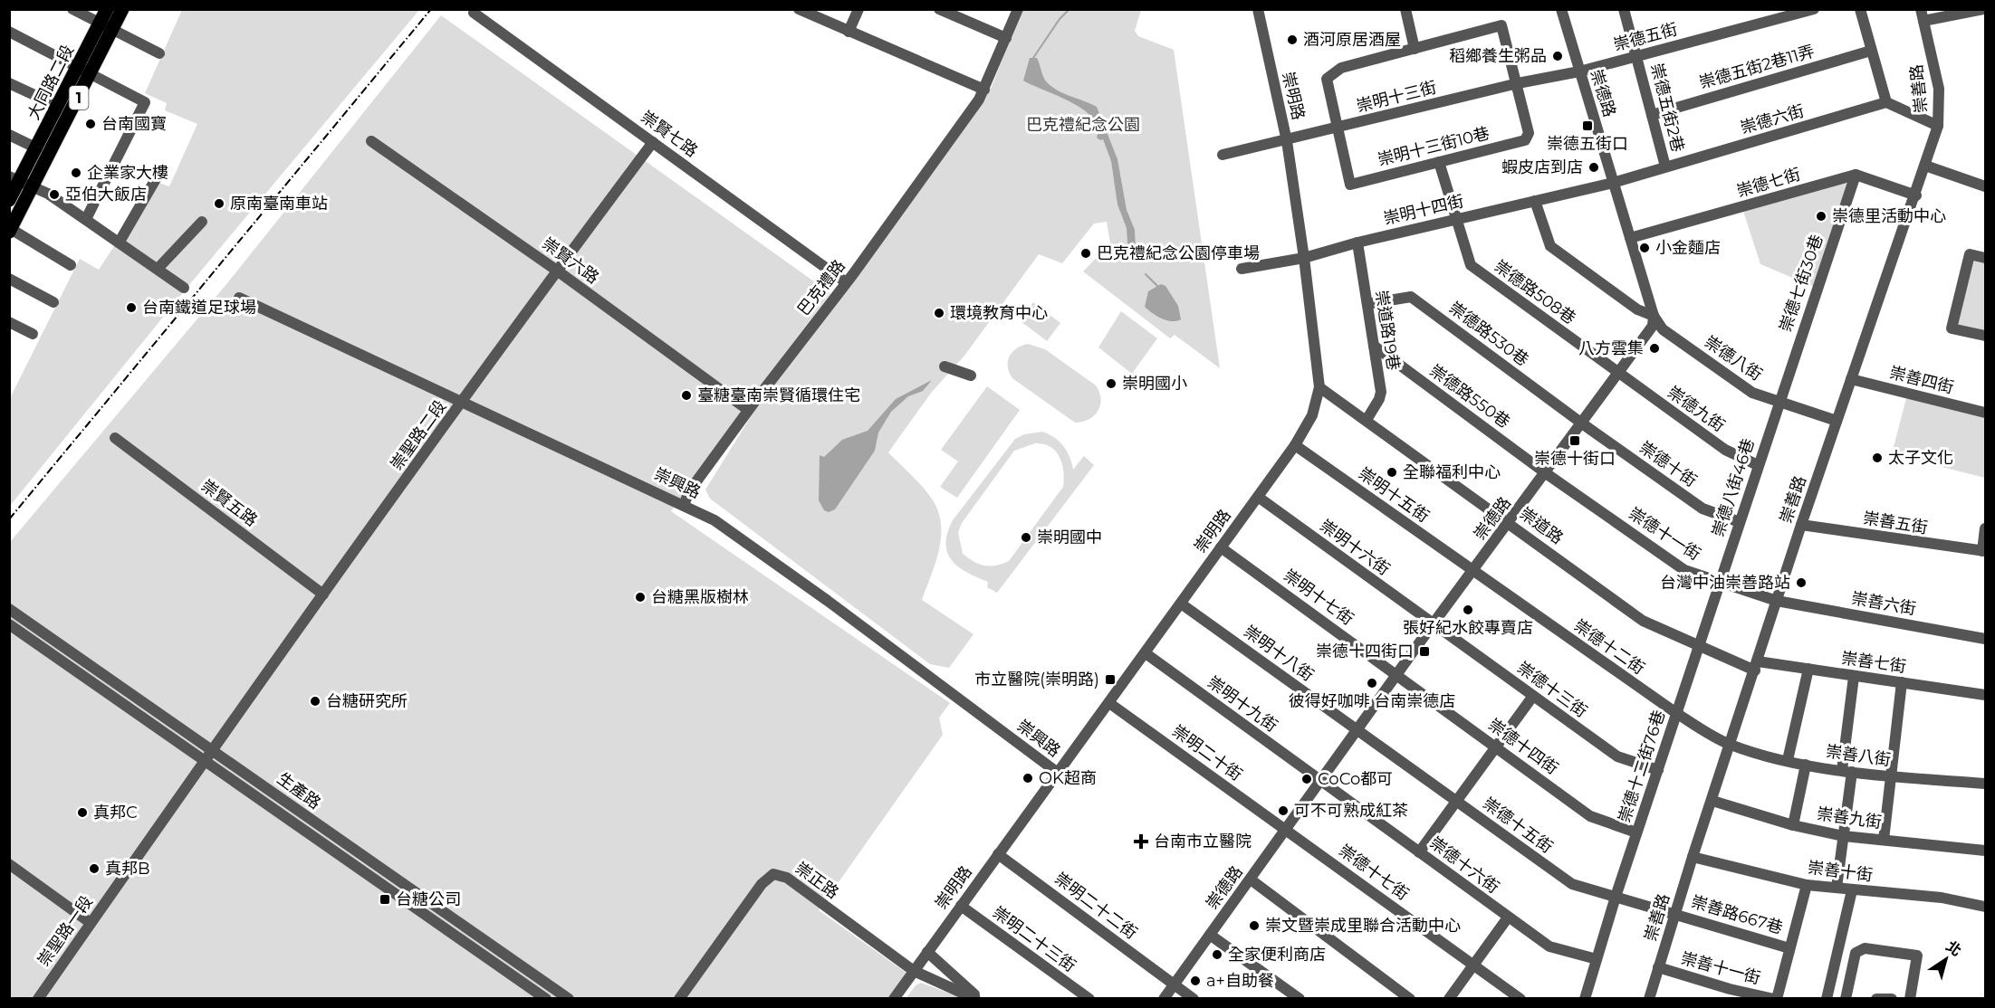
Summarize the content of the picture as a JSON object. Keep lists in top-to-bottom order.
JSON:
{
  "streets": {
    "main road": ["大同路二段", "1"],
    "street": [
      "崇德五街",
      "崇德五街2巷11弄",
      "崇善路",
      "崇德路",
      "崇明路",
      "崇明十三街",
      "崇德五街2巷",
      "崇德六街",
      "崇賢七路",
      "崇明十三街10巷",
      "崇德七街",
      "崇明十四街",
      "崇賢六路",
      "崇德七街30巷",
      "巴克禮路",
      "崇德路508巷",
      "崇道路19巷",
      "崇德路530巷",
      "崇德八街",
      "崇善四街",
      "崇德路550巷",
      "崇德九街",
      "崇聖路二段",
      "崇德十街",
      "崇興路",
      "崇德八街46巷",
      "崇明十五街",
      "崇賢五路",
      "崇善五街",
      "崇道路",
      "崇德十一街",
      "崇明十六街",
      "崇明十七街",
      "崇善六街",
      "崇德十二街",
      "崇明十八街",
      "崇善七街",
      "崇德十三街",
      "崇明十九街",
      "崇德十四街",
      "崇明二十街",
      "崇善八街",
      "崇德十二街76巷",
      "生產路",
      "崇善九街",
      "崇德十五街",
      "崇德十六街",
      "崇善十街",
      "崇德十七街",
      "崇正路",
      "崇明二十二街",
      "崇善路667巷",
      "崇聖路一段",
      "崇明二十三街",
      "崇善十一街"
    ]
  },
  "crossings": [
    ["崇德五街", "崇德路"],
    ["崇德五街", "崇明十三街"],
    ["崇德五街", "崇德五街2巷"],
    ["崇德五街2巷11弄", "崇德五街2巷"],
    ["崇善路", "崇德八街"],
    ["崇善路", "崇善四街"],
    ["崇善路", "崇善五街"],
    ["崇善路", "崇道路"],
    ["崇善路", "崇德十一街"],
    ["崇善路", "崇善六街"],
    ["崇善路", "崇德十二街"],
    ["崇善路", "崇善七街"],
    ["崇善路", "崇善八街"],
    ["崇善路", "崇善九街"],
    ["崇善路", "崇德十五街"],
    ["崇善路", "崇善十街"],
    ["崇善路", "崇善路667巷"],
    ["崇善路", "崇善十一街"],
    ["崇德路", "崇明十三街"],
    ["崇德路", "崇德六街"],
    ["崇德路", "崇德七街"],
    ["崇德路", "崇明十四街"],
    ["崇德路", "崇德路508巷"],
    ["崇德路", "崇德路530巷"],
    ["崇德路", "崇德八街"],
    ["崇德路", "崇德路550巷"],
    ["崇德路", "崇德九街"],
    ["崇德路", "崇德十街"],
    ["崇德路", "崇明十五街"],
    ["崇德路", "崇道路"],
    ["崇德路", "崇德十一街"],
    ["崇德路", "崇明十六街"],
    ["崇德路", "崇明十七街"],
    ["崇德路", "崇德十二街"],
    ["崇德路", "崇明十八街"],
    ["崇德路", "崇德十三街"],
    ["崇德路", "崇明十九街"],
    ["崇德路", "崇德十四街"],
    ["崇德路", "崇明二十街"],
    ["崇德路", "崇德十五街"],
    ["崇德路", "崇德十六街"],
    ["崇德路", "崇德十七街"],
    ["崇德路", "崇明二十二街"],
    ["崇明路", "崇明十三街"],
    ["崇明路", "崇明十四街"],
    ["崇明路", "崇興路"],
    ["崇明路", "崇明十五街"],
    ["崇明路", "崇道路"],
    ["崇明路", "崇明十六街"],
    ["崇明路", "崇明十七街"],
    ["崇明路", "崇明十八街"],
    ["崇明路", "崇明十九街"],
    ["崇明路", "崇明二十街"],
    ["崇明路", "崇正路"],
    ["崇明路", "崇明二十二街"],
    ["崇明路", "崇明二十三街"],
    ["崇明十三街", "崇明十三街10巷"],
    ["崇德五街2巷", "崇德六街"],
    ["崇德六街", "崇明十四街"],
    ["崇賢七路", "巴克禮路"],
    ["崇賢七路", "崇聖路二段"],
    ["崇明十三街10巷", "崇德路508巷"],
    ["崇德七街", "崇德七街30巷"],
    ["崇明十四街", "崇德路508巷"],
    ["崇明十四街", "崇道路19巷"],
    ["崇賢六路", "巴克禮路"],
    ["崇賢六路", "崇聖路二段"],
    ["崇德七街30巷", "崇德八街"],
    ["崇德七街30巷", "崇德八街46巷"],
    ["巴克禮路", "崇興路"],
    ["崇德路508巷", "崇德九街"],
    ["崇道路19巷", "崇德路530巷"],
    ["崇道路19巷", "崇德路550巷"],
    ["崇道路19巷", "崇道路"],
    ["崇德路530巷", "崇德十街"],
    ["崇德八街", "崇德八街46巷"],
    ["崇德路550巷", "崇德十一街"],
    ["崇德九街", "崇德八街46巷"],
    ["崇聖路二段", "崇興路"],
    ["崇聖路二段", "崇賢五路"],
    ["崇聖路二段", "生產路"],
    ["崇聖路二段", "崇聖路一段"],
    ["崇德十街", "崇德八街46巷"],
    ["崇德八街46巷", "崇道路"],
    ["崇德八街46巷", "崇德十一街"],
    ["崇德八街46巷", "崇德十二街76巷"],
    ["崇明十五街", "崇德十二街"],
    ["崇道路", "崇善七街"],
    ["崇道路", "崇德十二街76巷"],
    ["崇德十一街", "崇善六街"],
    ["崇明十六街", "崇德十三街"],
    ["崇明十七街", "崇德十四街"],
    ["崇德十二街", "崇善八街"],
    ["崇德十二街", "崇德十二街76巷"],
    ["崇明十八街", "崇德十五街"],
    ["崇德十三街", "崇德十二街76巷"],
    ["崇明十九街", "崇德十六街"],
    ["崇德十四街", "崇德十二街76巷"],
    ["崇明二十街", "崇德十七街"],
    ["崇德十二街76巷", "崇德十五街"],
    ["崇德十二街76巷", "崇德十六街"],
    ["生產路", "崇聖路一段"],
    ["崇德十五街", "崇善路667巷"]
  ],
  "parks": ["巴克禮紀念公園"],
  "places": {
    "other": [
      "酒河原居酒屋",
      "稻鄉養生粥品",
      "台南國寶",
      "蝦皮店到店",
      "企業家大樓",
      "亞伯大飯店",
      "原南臺南車站",
      "崇德里活動中心",
      "小金麵店",
      "巴克禮紀念公園停車場",
      "台南鐵道足球場",
      "環境教育中心",
      "八方雲集",
      "崇明國小",
      "臺糖臺南崇賢循環住宅",
      "太子文化",
      "全聯福利中心",
      "崇明國中",
      "台灣中油崇善路站",
      "台糖黑版樹林",
      "張好紀水餃專賣店",
      "彼得好咖啡 台南崇德店",
      "台糖研究所",
      "OK超商",
      "CoCo都可",
      "可不可熟成紅茶",
      "真邦C",
      "真邦B",
      "崇文暨崇成里聯合活動中心",
      "全家便利商店",
      "a+自助餐"
    ],
    "transit": [
      "崇德五街口",
      "崇德十街口",
      "崇德十四街口",
      "市立醫院(崇明路)",
      "台糖公司"
    ],
    "health": ["台南市立醫院"]
  },
  "north": "top right"
}
